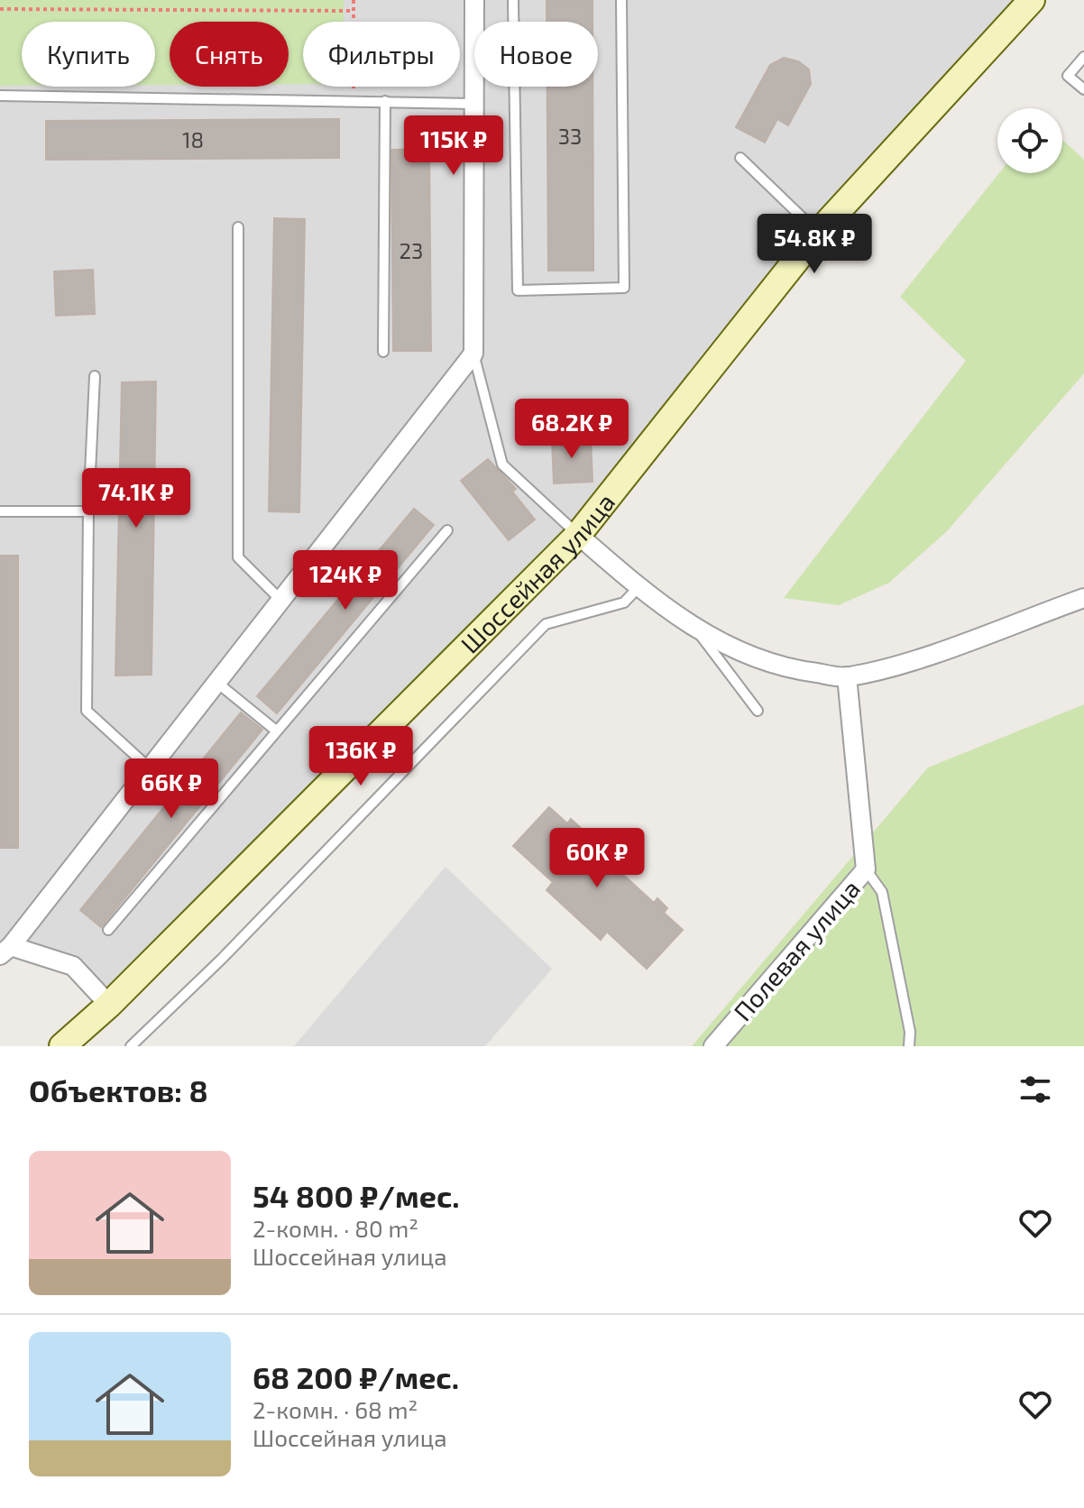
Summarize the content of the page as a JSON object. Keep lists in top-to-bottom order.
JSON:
{
  "streets": {
    "main road": ["Шоссейная улица"],
    "street": ["Полевая улица"]
  },
  "house_numbers": ["33", "18", "23"],
  "page": {
    "chip": [
      "Купить",
      "Снять",
      "Фильтры",
      "Новое"
    ],
    "price": [
      "115K ₽",
      "54.8K ₽",
      "68.2K ₽",
      "74.1K ₽",
      "124K ₽",
      "136K ₽",
      "66K ₽",
      "60K ₽"
    ],
    "heading": "Объектов: 8",
    "list": [
      {
        "name": "54 800 ₽/мес.",
        "note": "2-комн. · 80 m² · Шоссейная улица"
      },
      {
        "name": "68 200 ₽/мес.",
        "note": "2-комн. · 68 m² · Шоссейная улица"
      }
    ]
  }
}
